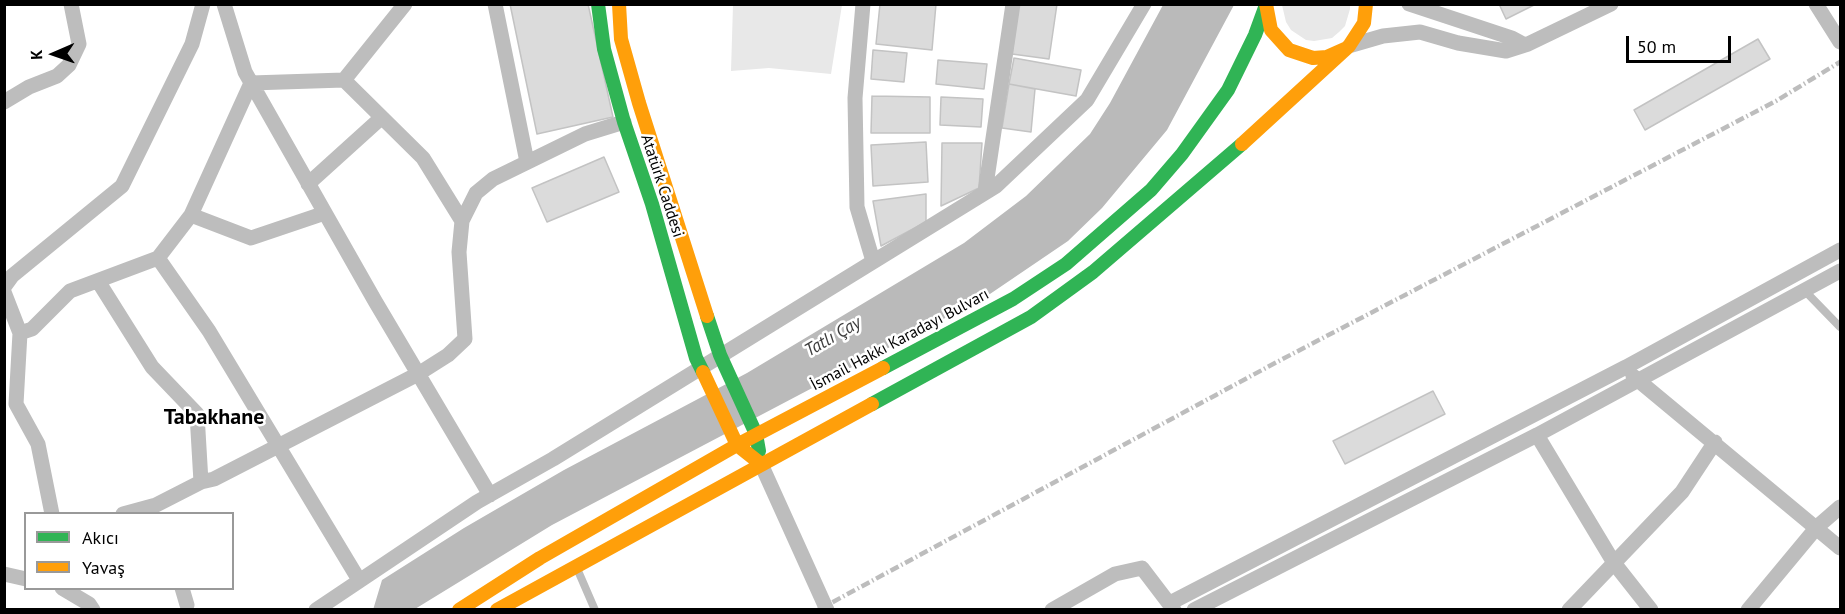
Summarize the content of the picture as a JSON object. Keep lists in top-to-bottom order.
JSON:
{
  "streets": {
    "main road": ["Atatürk Caddesi", "İsmail Hakkı Karadayı Bulvarı"]
  },
  "crossings": [
    ["Atatürk Caddesi", "İsmail Hakkı Karadayı Bulvarı"]
  ],
  "districts": ["Tabakhane"],
  "water": ["Tatlı Çay"],
  "legend": ["Akıcı", "Yavaş"],
  "scale_bar": "50 m",
  "north": "left"
}
